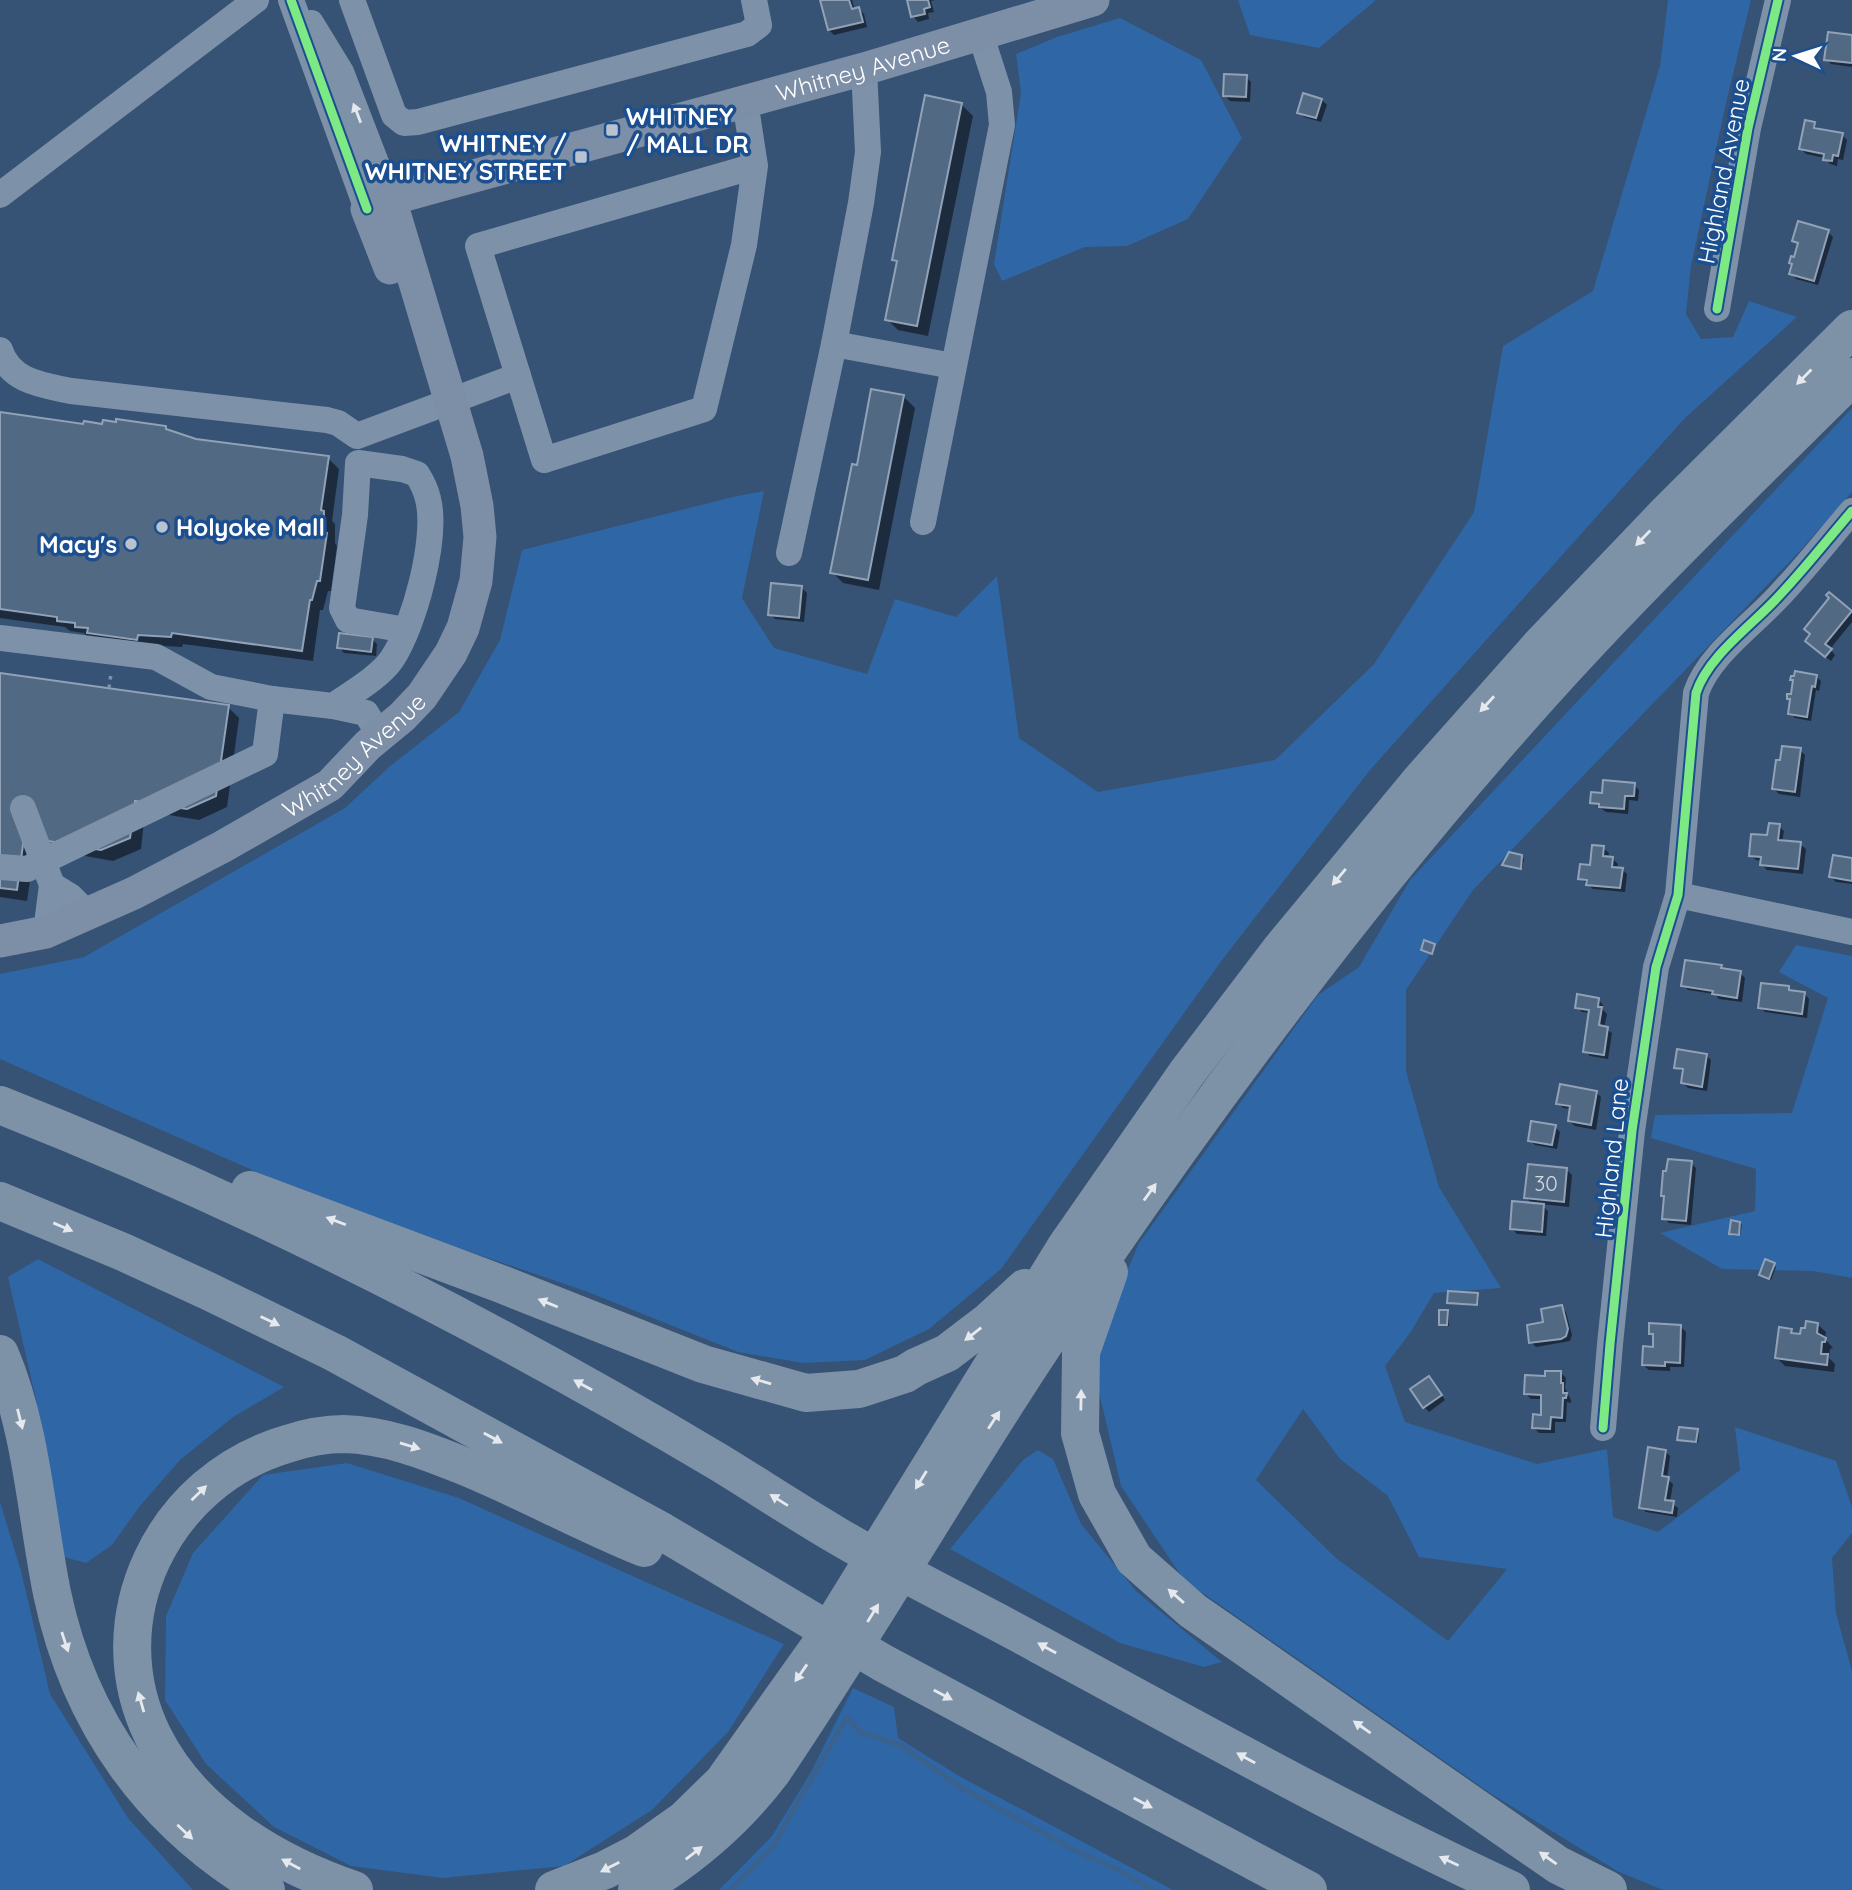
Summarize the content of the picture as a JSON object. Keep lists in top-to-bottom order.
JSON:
{
  "streets": {
    "main road": ["Whitney Avenue"],
    "street": ["Highland Avenue", "Highland Lane"]
  },
  "places": {
    "transit": ["WHITNEY / MALL DR", "WHITNEY / WHITNEY STREET"],
    "other": ["Holyoke Mall", "Macy's"]
  },
  "house_numbers": ["30"],
  "north": "left"
}
